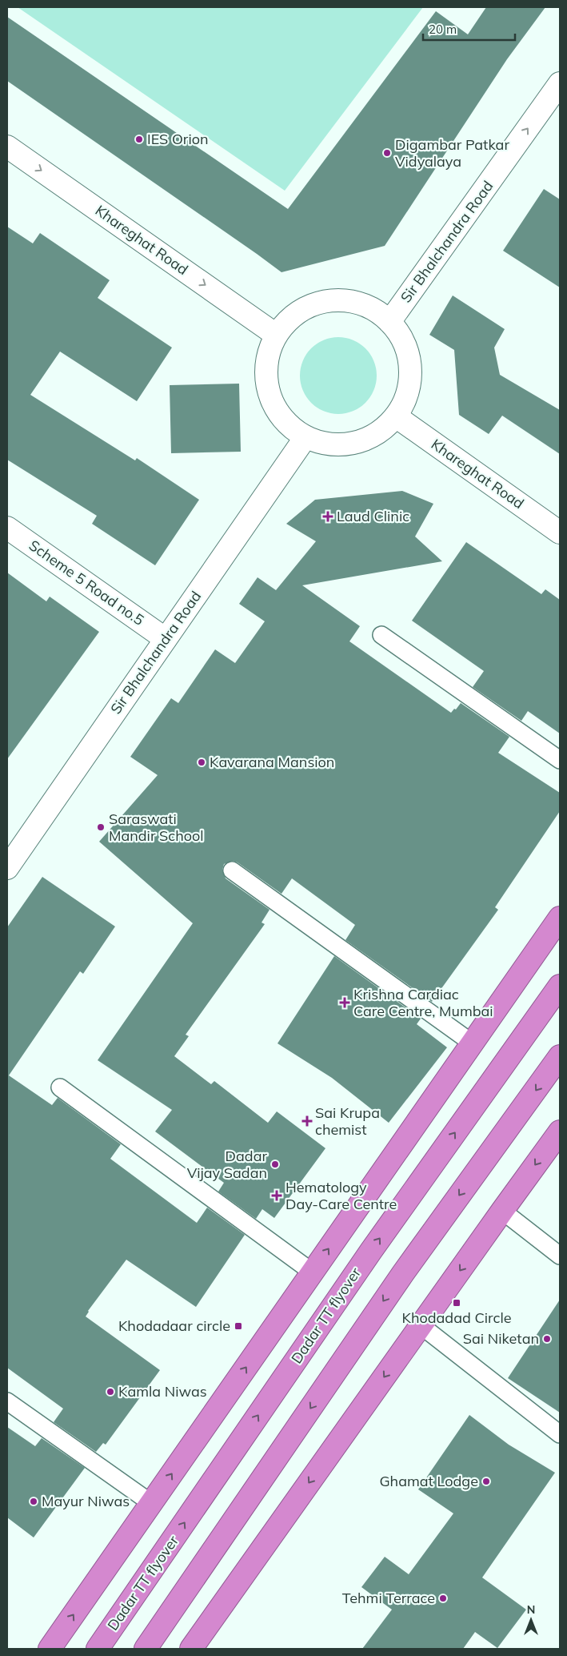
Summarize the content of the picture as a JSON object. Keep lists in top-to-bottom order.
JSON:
{
  "streets": {
    "highway": ["Dadar TT flyover"],
    "street": ["Khareghat Road", "Sir Bhalchandra Road", "Scheme 5 Road no.5"]
  },
  "crossings": [
    ["Sir Bhalchandra Road", "Scheme 5 Road no.5"]
  ],
  "one_way": ["Khareghat Road", "Sir Bhalchandra Road"],
  "places": {
    "other": [
      "IES Orion",
      "Digambar Patkar Vidyalaya",
      "Kavarana Mansion",
      "Saraswati Mandir School",
      "Dadar Vijay Sadan",
      "Sai Niketan",
      "Kamla Niwas",
      "Ghamat Lodge",
      "Mayur Niwas",
      "Tehmi Terrace"
    ],
    "health": [
      "Laud Clinic",
      "Krishna Cardiac Care Centre, Mumbai",
      "Sai Krupa chemist",
      "Hematology Day-Care Centre"
    ],
    "transit": ["Khodadad Circle", "Khodadaar circle"]
  },
  "scale_bar": "20 m",
  "north": "top"
}
